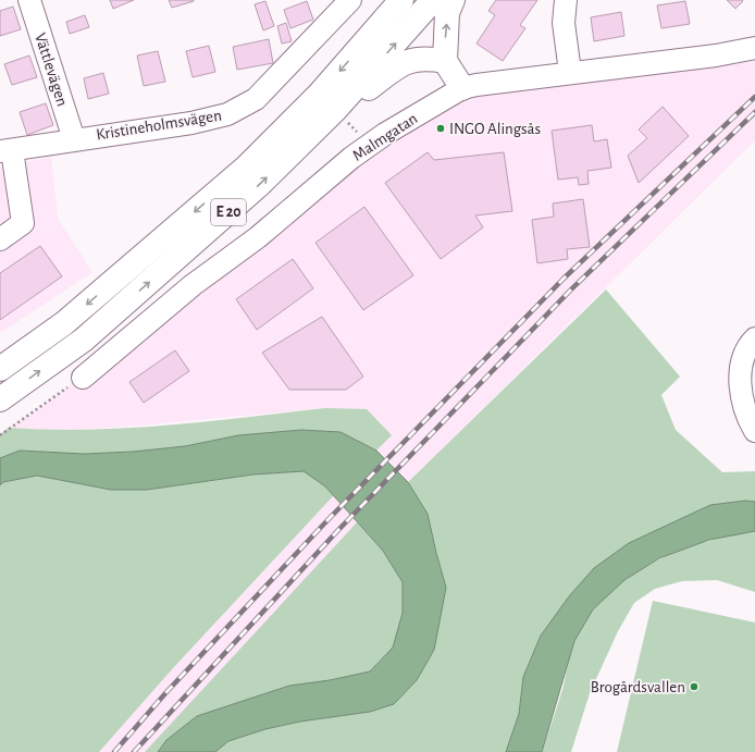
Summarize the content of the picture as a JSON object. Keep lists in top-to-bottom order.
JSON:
{
  "streets": {
    "highway": ["E 20"],
    "street": ["Vättlevägen", "Kristineholmsvägen", "Malmgatan"]
  },
  "crossings": [
    ["Vättlevägen", "Kristineholmsvägen"]
  ],
  "places": ["INGO Alingsås", "Brogårdsvallen"]
}
